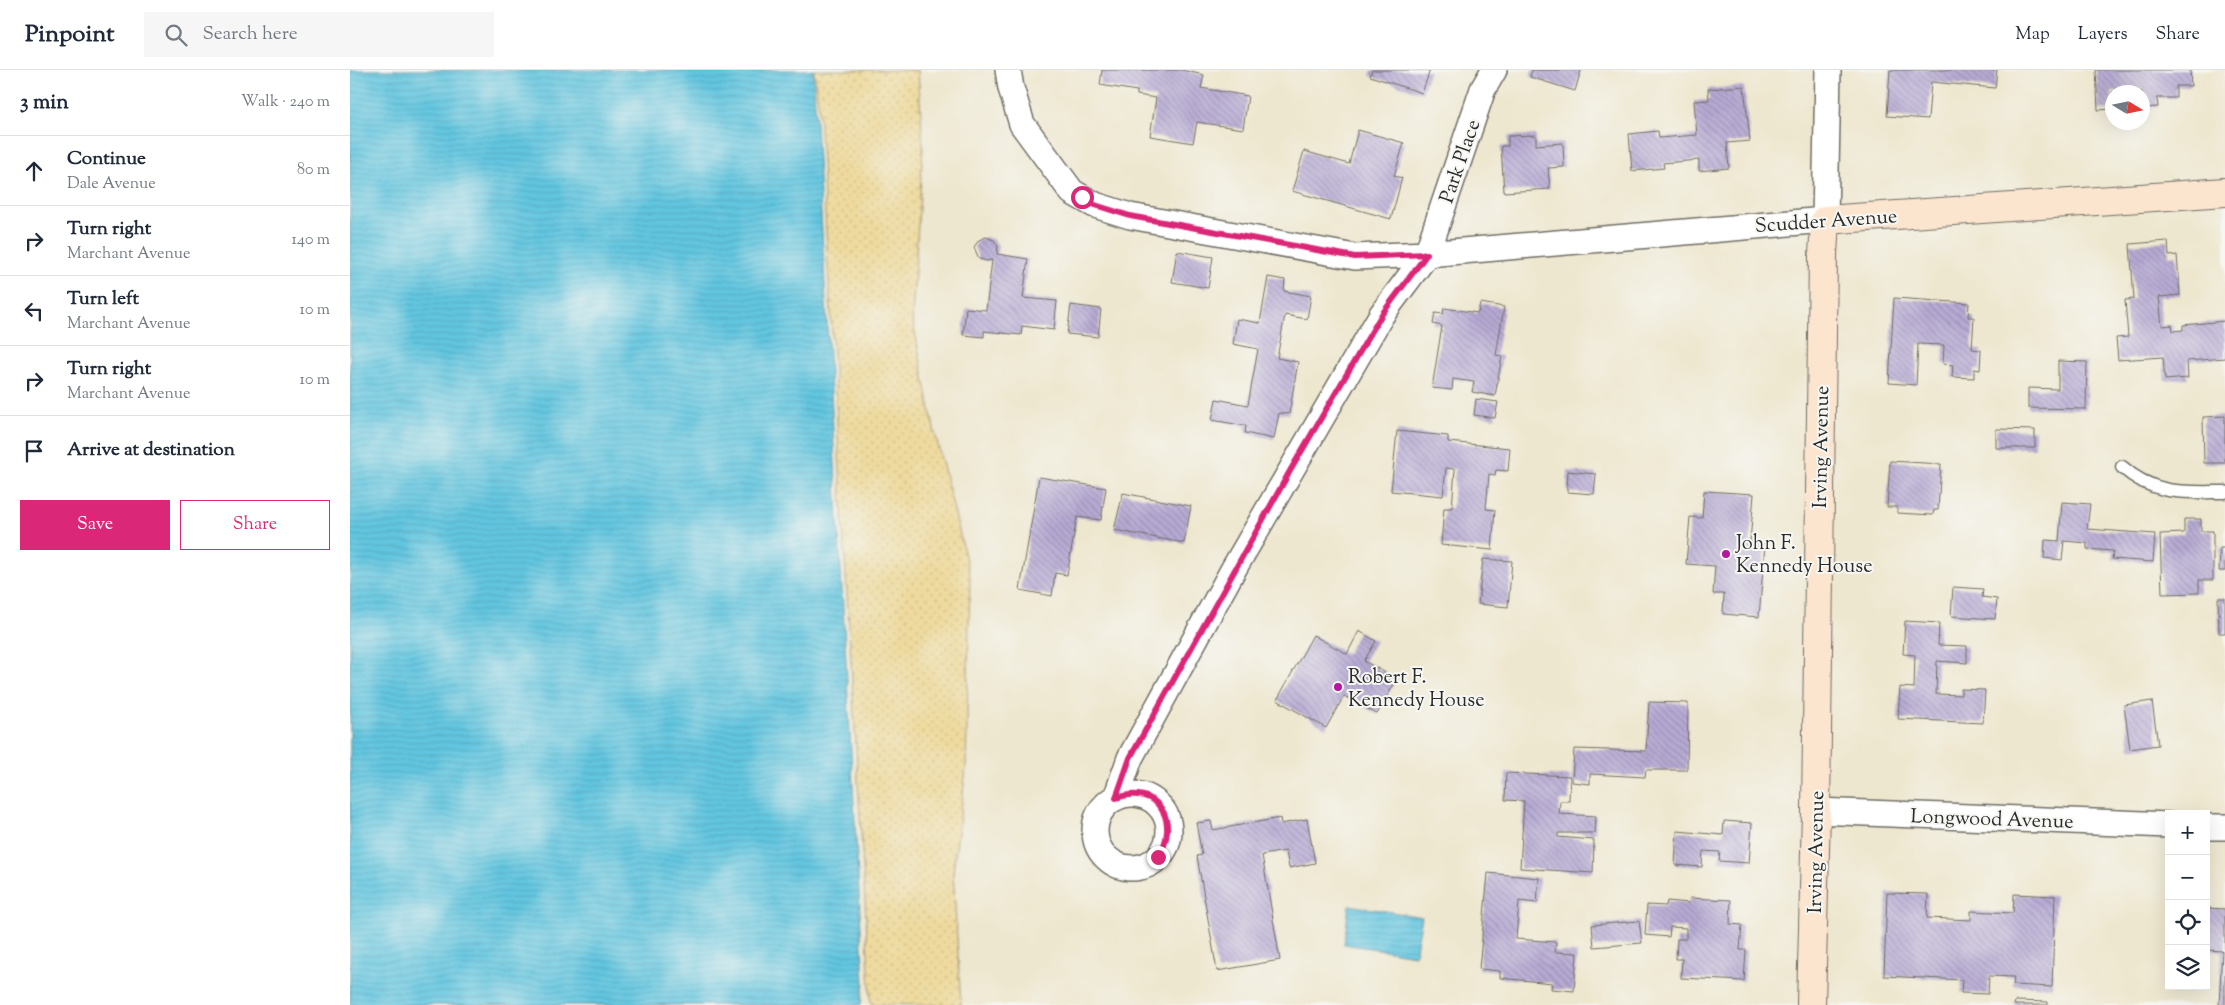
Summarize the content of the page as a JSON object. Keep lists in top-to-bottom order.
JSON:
{
  "streets": {
    "street": [
      "Park Place",
      "Scudder Avenue",
      "Irving Avenue",
      "Longwood Avenue"
    ]
  },
  "crossings": [
    ["Park Place", "Scudder Avenue"],
    ["Scudder Avenue", "Irving Avenue"],
    ["Irving Avenue", "Longwood Avenue"]
  ],
  "places": ["John F. Kennedy House", "Robert F. Kennedy House"],
  "north": "right",
  "page": {
    "header": "Pinpoint",
    "search": "Search here",
    "nav": ["Map", "Layers", "Share"],
    "heading": ["3 min", "Walk · 240 m"],
    "list": [
      ["Continue", "Dale Avenue", "80 m"],
      ["Turn right", "Marchant Avenue", "140 m"],
      ["Turn left", "Marchant Avenue", "10 m"],
      ["Turn right", "Marchant Avenue", "10 m"],
      "Arrive at destination"
    ],
    "buttons": ["Save", "Share"],
    "map_buttons": ["+", "−"]
  }
}
